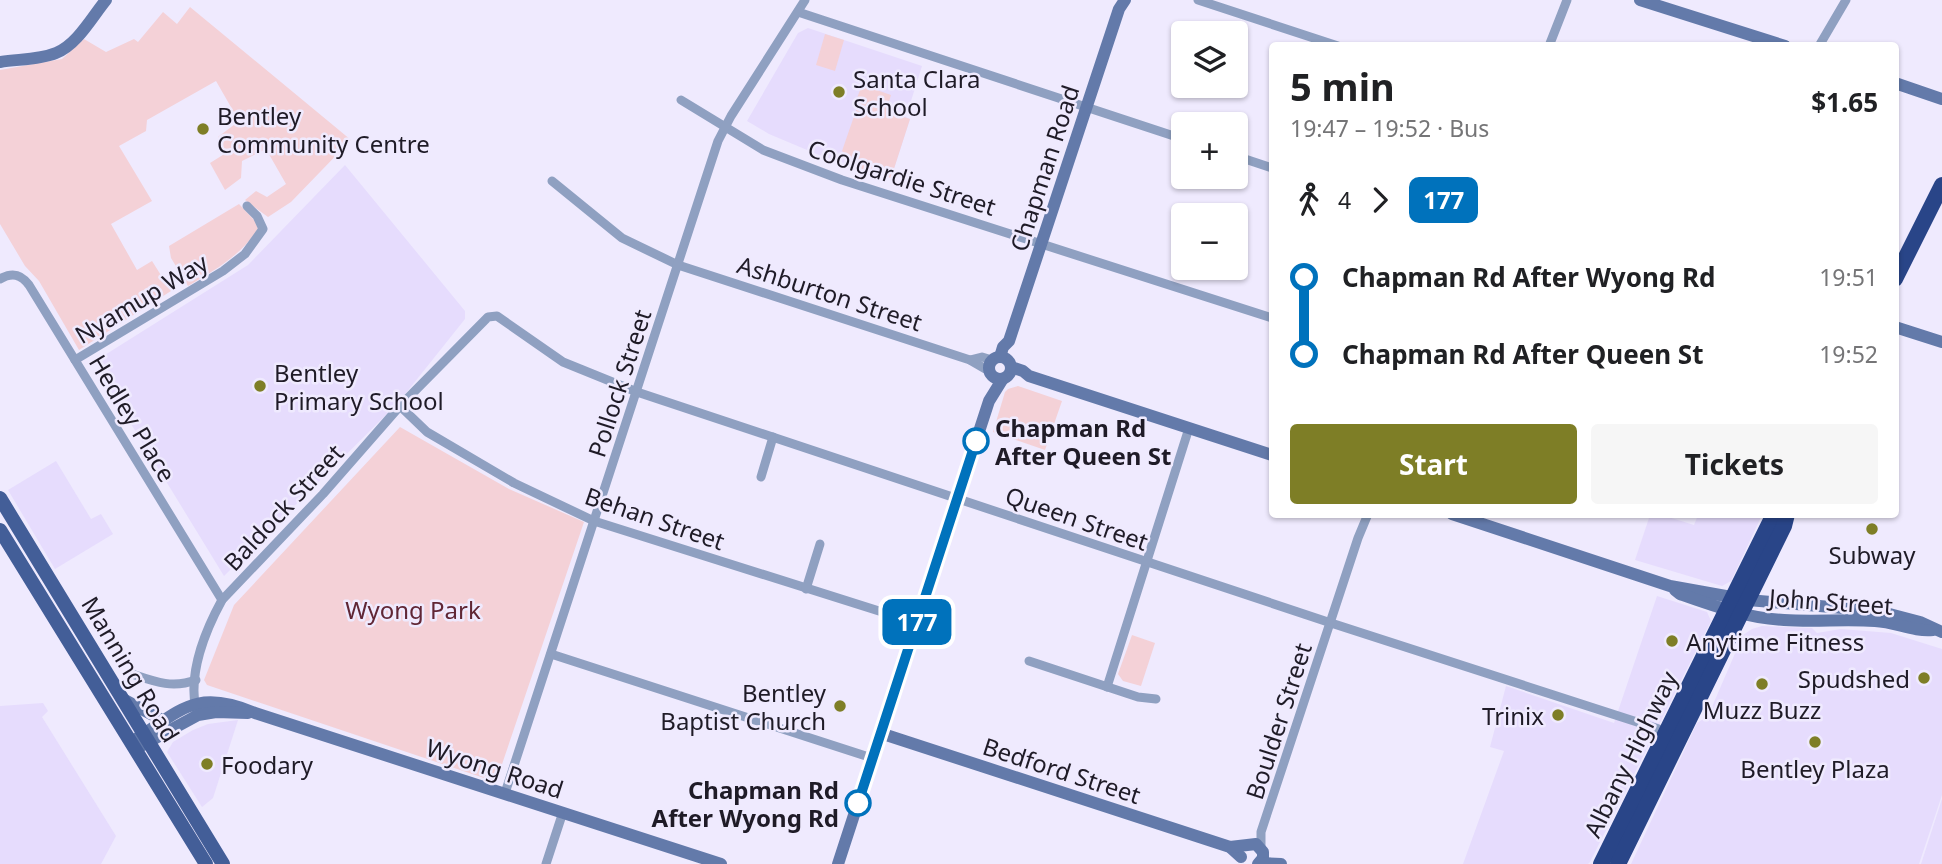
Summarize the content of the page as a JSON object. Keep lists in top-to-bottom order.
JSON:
{
  "streets": {
    "highway": ["Albany Highway"],
    "main road": ["Manning Road"],
    "street": [
      "Chapman Road",
      "Coolgardie Street",
      "Ashburton Street",
      "Nyamup Way",
      "Pollock Street",
      "Hedley Place",
      "Baldock Street",
      "Behan Street",
      "Queen Street",
      "John Street",
      "Boulder Street",
      "Wyong Road",
      "Bedford Street"
    ]
  },
  "crossings": [
    ["Chapman Road", "Coolgardie Street"],
    ["Chapman Road", "Ashburton Street"],
    ["Chapman Road", "Behan Street"],
    ["Chapman Road", "Queen Street"],
    ["Chapman Road", "Bedford Street"],
    ["Coolgardie Street", "Pollock Street"],
    ["Ashburton Street", "Pollock Street"],
    ["Nyamup Way", "Hedley Place"],
    ["Pollock Street", "Behan Street"],
    ["Pollock Street", "Queen Street"],
    ["Pollock Street", "Wyong Road"],
    ["Hedley Place", "Baldock Street"],
    ["Baldock Street", "Behan Street"],
    ["Baldock Street", "Queen Street"],
    ["Baldock Street", "Wyong Road"],
    ["Queen Street", "Boulder Street"],
    ["Queen Street", "Albany Highway"],
    ["John Street", "Albany Highway"],
    ["Boulder Street", "Bedford Street"]
  ],
  "parks": ["Wyong Park"],
  "places": [
    "Santa Clara School",
    "Bentley Community Centre",
    "Bentley Primary School",
    "Chapman Rd After Queen St",
    "Subway",
    "Anytime Fitness",
    "Spudshed",
    "Muzz Buzz",
    "Bentley Baptist Church",
    "Trinix",
    "Bentley Plaza",
    "Foodary",
    "Chapman Rd After Wyong Rd"
  ],
  "lines": ["bus line 177"],
  "page": {
    "on_map": "177",
    "map_buttons": ["+", "−"],
    "heading": ["5 min", "19:47 – 19:52 · Bus", "$1.65"],
    "legs": ["4", "177"],
    "list": [
      {
        "name": "Chapman Rd After Wyong Rd",
        "value": "19:51"
      },
      {
        "name": "Chapman Rd After Queen St",
        "value": "19:52"
      }
    ],
    "buttons": ["Start", "Tickets"]
  }
}
